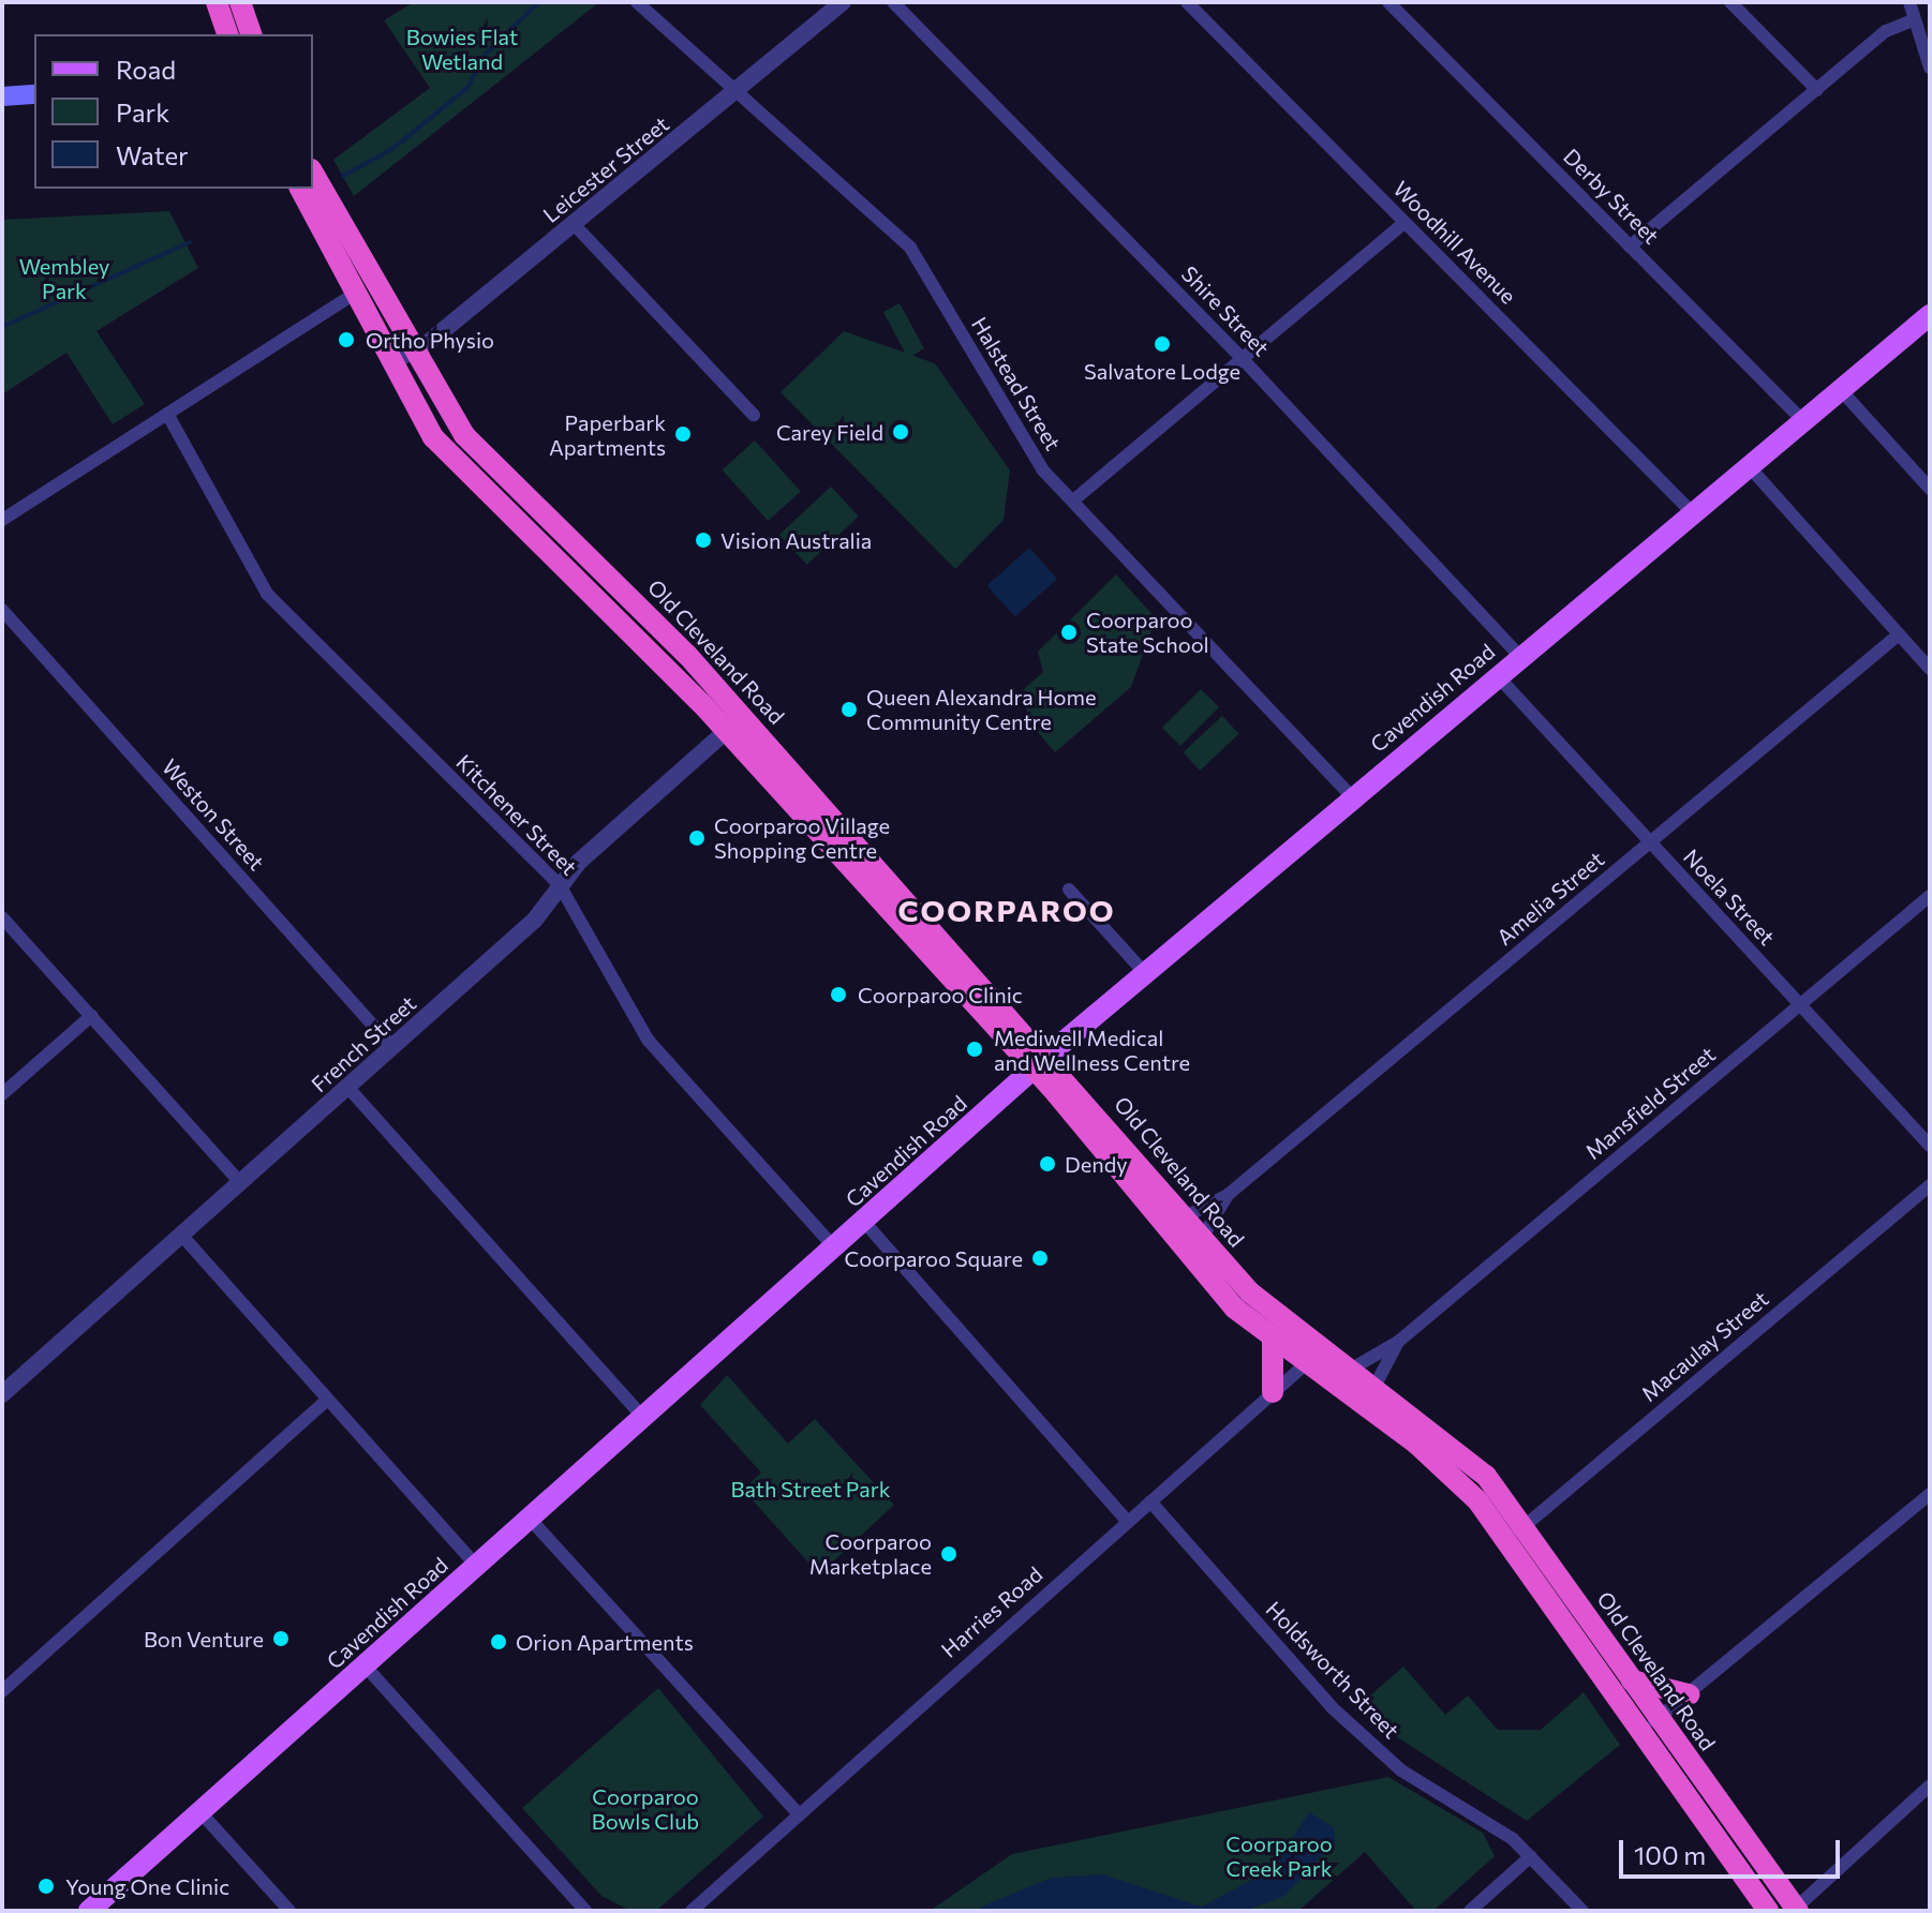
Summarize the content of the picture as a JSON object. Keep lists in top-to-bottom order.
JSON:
{
  "streets": {
    "highway": ["Old Cleveland Road"],
    "main road": ["Cavendish Road"],
    "street": [
      "Leicester Street",
      "Derby Street",
      "Woodhill Avenue",
      "Shire Street",
      "Halstead Street",
      "Weston Street",
      "Kitchener Street",
      "Noela Street",
      "Amelia Street",
      "French Street",
      "Mansfield Street",
      "Macaulay Street",
      "Harries Road",
      "Holdsworth Street"
    ]
  },
  "crossings": [
    ["Leicester Street", "Halstead Street"],
    ["Leicester Street", "Old Cleveland Road"],
    ["Derby Street", "Cavendish Road"],
    ["Woodhill Avenue", "Cavendish Road"],
    ["Shire Street", "Cavendish Road"],
    ["Halstead Street", "Cavendish Road"],
    ["Old Cleveland Road", "Cavendish Road"],
    ["Old Cleveland Road", "Amelia Street"],
    ["Old Cleveland Road", "French Street"],
    ["Old Cleveland Road", "Mansfield Street"],
    ["Old Cleveland Road", "Macaulay Street"],
    ["Old Cleveland Road", "Harries Road"],
    ["Cavendish Road", "Kitchener Street"],
    ["Cavendish Road", "Noela Street"],
    ["Weston Street", "French Street"],
    ["Kitchener Street", "French Street"],
    ["Noela Street", "Amelia Street"],
    ["Noela Street", "Mansfield Street"],
    ["Harries Road", "Holdsworth Street"]
  ],
  "districts": ["COORPAROO"],
  "parks": [
    "Bowies Flat Wetland",
    "Wembley Park",
    "Bath Street Park",
    "Coorparoo Bowls Club",
    "Coorparoo Creek Park"
  ],
  "places": [
    "Ortho Physio",
    "Salvatore Lodge",
    "Carey Field",
    "Paperbark Apartments",
    "Vision Australia",
    "Coorparoo State School",
    "Queen Alexandra Home Community Centre",
    "Coorparoo Village Shopping Centre",
    "Coorparoo Clinic",
    "Mediwell Medical and Wellness Centre",
    "Dendy",
    "Coorparoo Square",
    "Coorparoo Marketplace",
    "Bon Venture",
    "Orion Apartments",
    "Young One Clinic"
  ],
  "legend": ["Road", "Park", "Water"],
  "scale_bar": "100 m"
}
